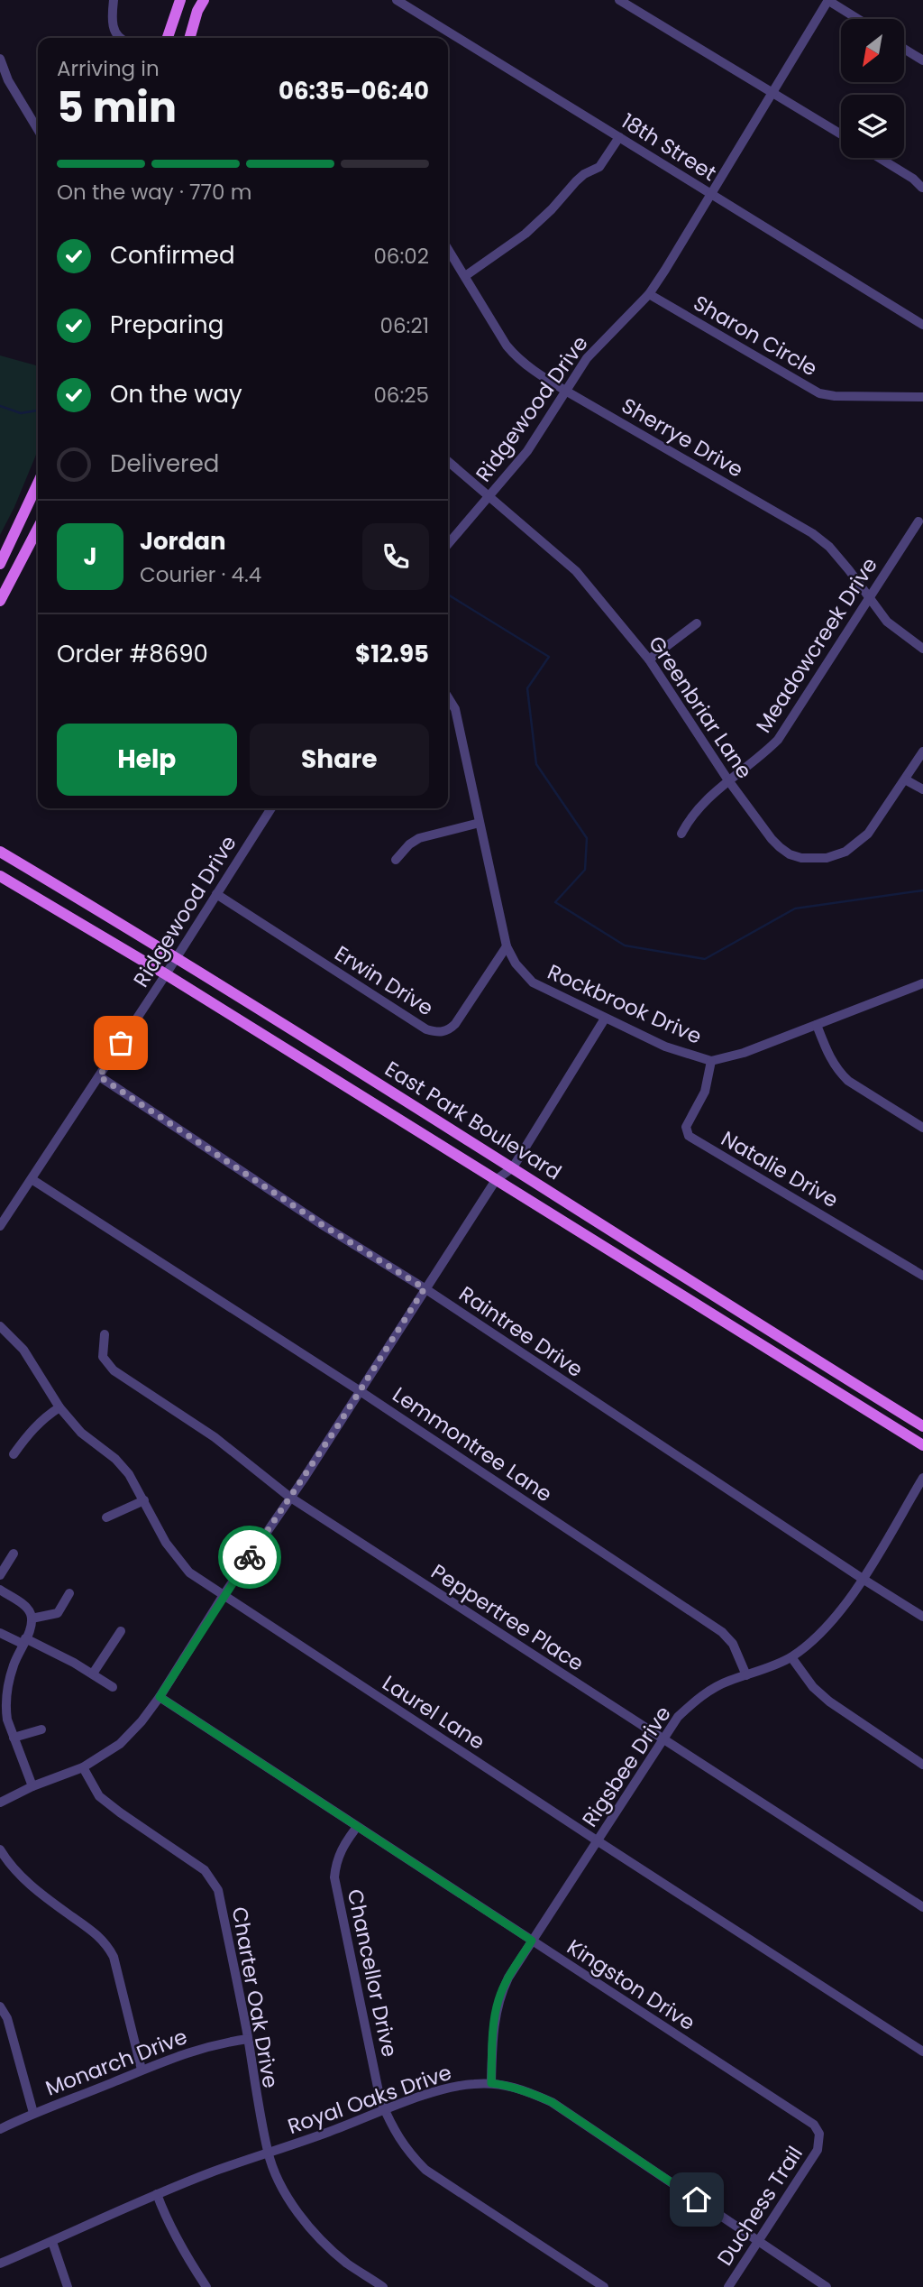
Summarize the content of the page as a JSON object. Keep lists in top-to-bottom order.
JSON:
{
  "streets": {
    "main road": ["East Park Boulevard"],
    "street": [
      "18th Street",
      "Sharon Circle",
      "Ridgewood Drive",
      "Sherrye Drive",
      "Meadowcreek Drive",
      "Greenbriar Lane",
      "Erwin Drive",
      "Rockbrook Drive",
      "Natalie Drive",
      "Raintree Drive",
      "Lemmontree Lane",
      "Peppertree Place",
      "Laurel Lane",
      "Rigsbee Drive",
      "Chancellor Drive",
      "Kingston Drive",
      "Charter Oak Drive",
      "Monarch Drive",
      "Royal Oaks Drive",
      "Duchess Trail"
    ]
  },
  "crossings": [
    ["18th Street", "Ridgewood Drive"],
    ["Sharon Circle", "Ridgewood Drive"],
    ["Ridgewood Drive", "Sherrye Drive"],
    ["Ridgewood Drive", "Greenbriar Lane"],
    ["Ridgewood Drive", "Erwin Drive"],
    ["Ridgewood Drive", "East Park Boulevard"],
    ["Ridgewood Drive", "Raintree Drive"],
    ["Ridgewood Drive", "Lemmontree Lane"],
    ["Sherrye Drive", "Meadowcreek Drive"],
    ["Meadowcreek Drive", "Greenbriar Lane"],
    ["Erwin Drive", "Rockbrook Drive"],
    ["Rockbrook Drive", "Natalie Drive"],
    ["Raintree Drive", "Rigsbee Drive"],
    ["Lemmontree Lane", "Rigsbee Drive"],
    ["Peppertree Place", "Rigsbee Drive"],
    ["Laurel Lane", "Rigsbee Drive"],
    ["Rigsbee Drive", "Kingston Drive"],
    ["Rigsbee Drive", "Royal Oaks Drive"],
    ["Chancellor Drive", "Kingston Drive"],
    ["Chancellor Drive", "Royal Oaks Drive"],
    ["Kingston Drive", "Duchess Trail"],
    ["Charter Oak Drive", "Monarch Drive"],
    ["Charter Oak Drive", "Royal Oaks Drive"],
    ["Royal Oaks Drive", "Duchess Trail"]
  ],
  "north": "bottom left",
  "page": {
    "heading": ["5 min", "Arriving in", "06:35–06:40"],
    "panel": [
      "Jordan",
      "Courier · 4.4",
      "Order #8690",
      "$12.95"
    ],
    "bar": "On the way · 770 m",
    "list": [
      ["Confirmed", "06:02"],
      ["Preparing", "06:21"],
      ["On the way", "06:25"],
      "Delivered"
    ],
    "round": "J",
    "buttons": ["Help", "Share"]
  }
}
